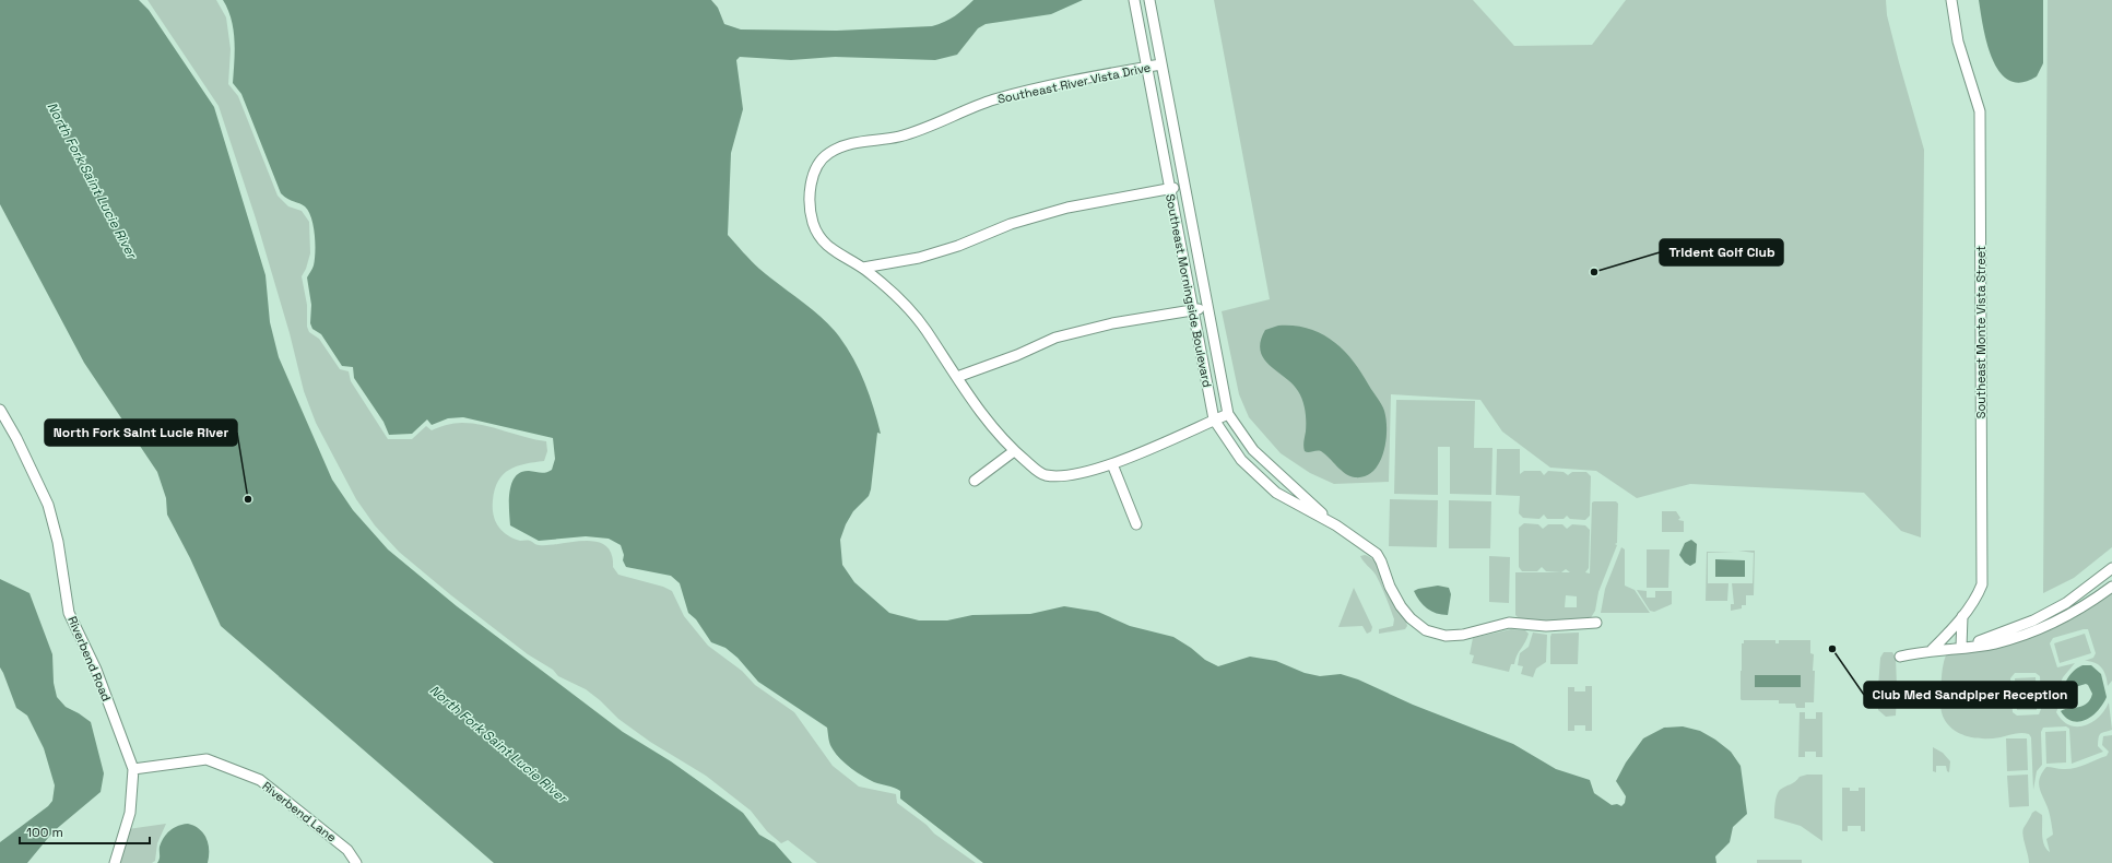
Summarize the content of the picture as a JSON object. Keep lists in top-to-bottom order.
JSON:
{
  "streets": {
    "street": [
      "Southeast River Vista Drive",
      "Southeast Morningside Boulevard",
      "Southeast Monte Vista Street",
      "Riverbend Road",
      "Riverbend Lane"
    ]
  },
  "crossings": [
    ["Southeast River Vista Drive", "Southeast Morningside Boulevard"],
    ["Riverbend Road", "Riverbend Lane"]
  ],
  "water": ["North Fork Saint Lucie River"],
  "places": ["Trident Golf Club", "North Fork Saint Lucie River", "Club Med Sandpiper Reception"],
  "scale_bar": "100 m"
}
